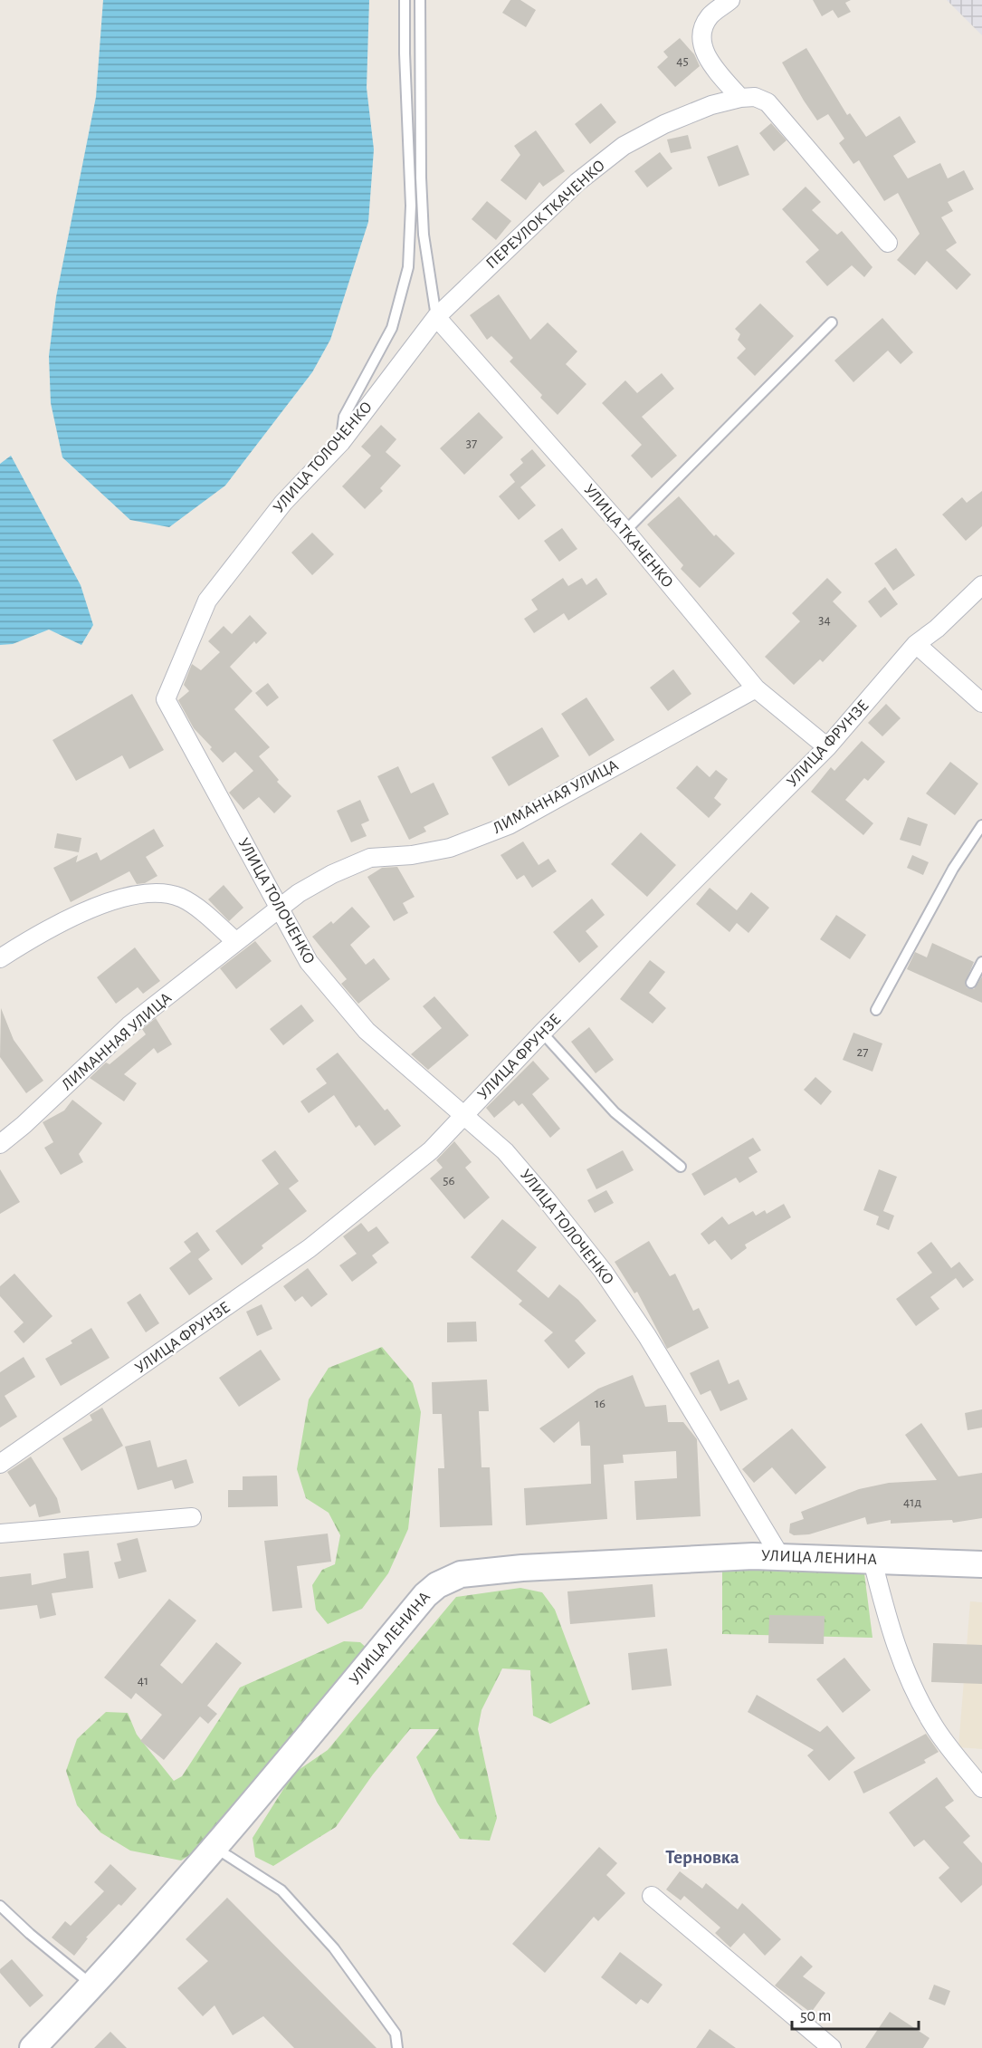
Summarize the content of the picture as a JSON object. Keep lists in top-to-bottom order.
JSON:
{
  "streets": {
    "street": [
      "ПЕРЕУЛОК ТКАЧЕНКО",
      "УЛИЦА ТОЛОЧЕНКО",
      "УЛИЦА ТКАЧЕНКО",
      "УЛИЦА ФРУНЗЕ",
      "ЛИМАННАЯ УЛИЦА",
      "УЛИЦА ЛЕНИНА"
    ]
  },
  "crossings": [
    ["ПЕРЕУЛОК ТКАЧЕНКО", "УЛИЦА ТОЛОЧЕНКО"],
    ["ПЕРЕУЛОК ТКАЧЕНКО", "УЛИЦА ТКАЧЕНКО"],
    ["УЛИЦА ТОЛОЧЕНКО", "УЛИЦА ТКАЧЕНКО"],
    ["УЛИЦА ТОЛОЧЕНКО", "УЛИЦА ФРУНЗЕ"],
    ["УЛИЦА ТОЛОЧЕНКО", "ЛИМАННАЯ УЛИЦА"],
    ["УЛИЦА ТОЛОЧЕНКО", "УЛИЦА ЛЕНИНА"],
    ["УЛИЦА ТКАЧЕНКО", "УЛИЦА ФРУНЗЕ"],
    ["УЛИЦА ТКАЧЕНКО", "ЛИМАННАЯ УЛИЦА"]
  ],
  "districts": ["Терновка"],
  "house_numbers": [
    "45",
    "37",
    "34",
    "27",
    "56",
    "16",
    "41д",
    "41"
  ],
  "scale_bar": "50 m"
}
